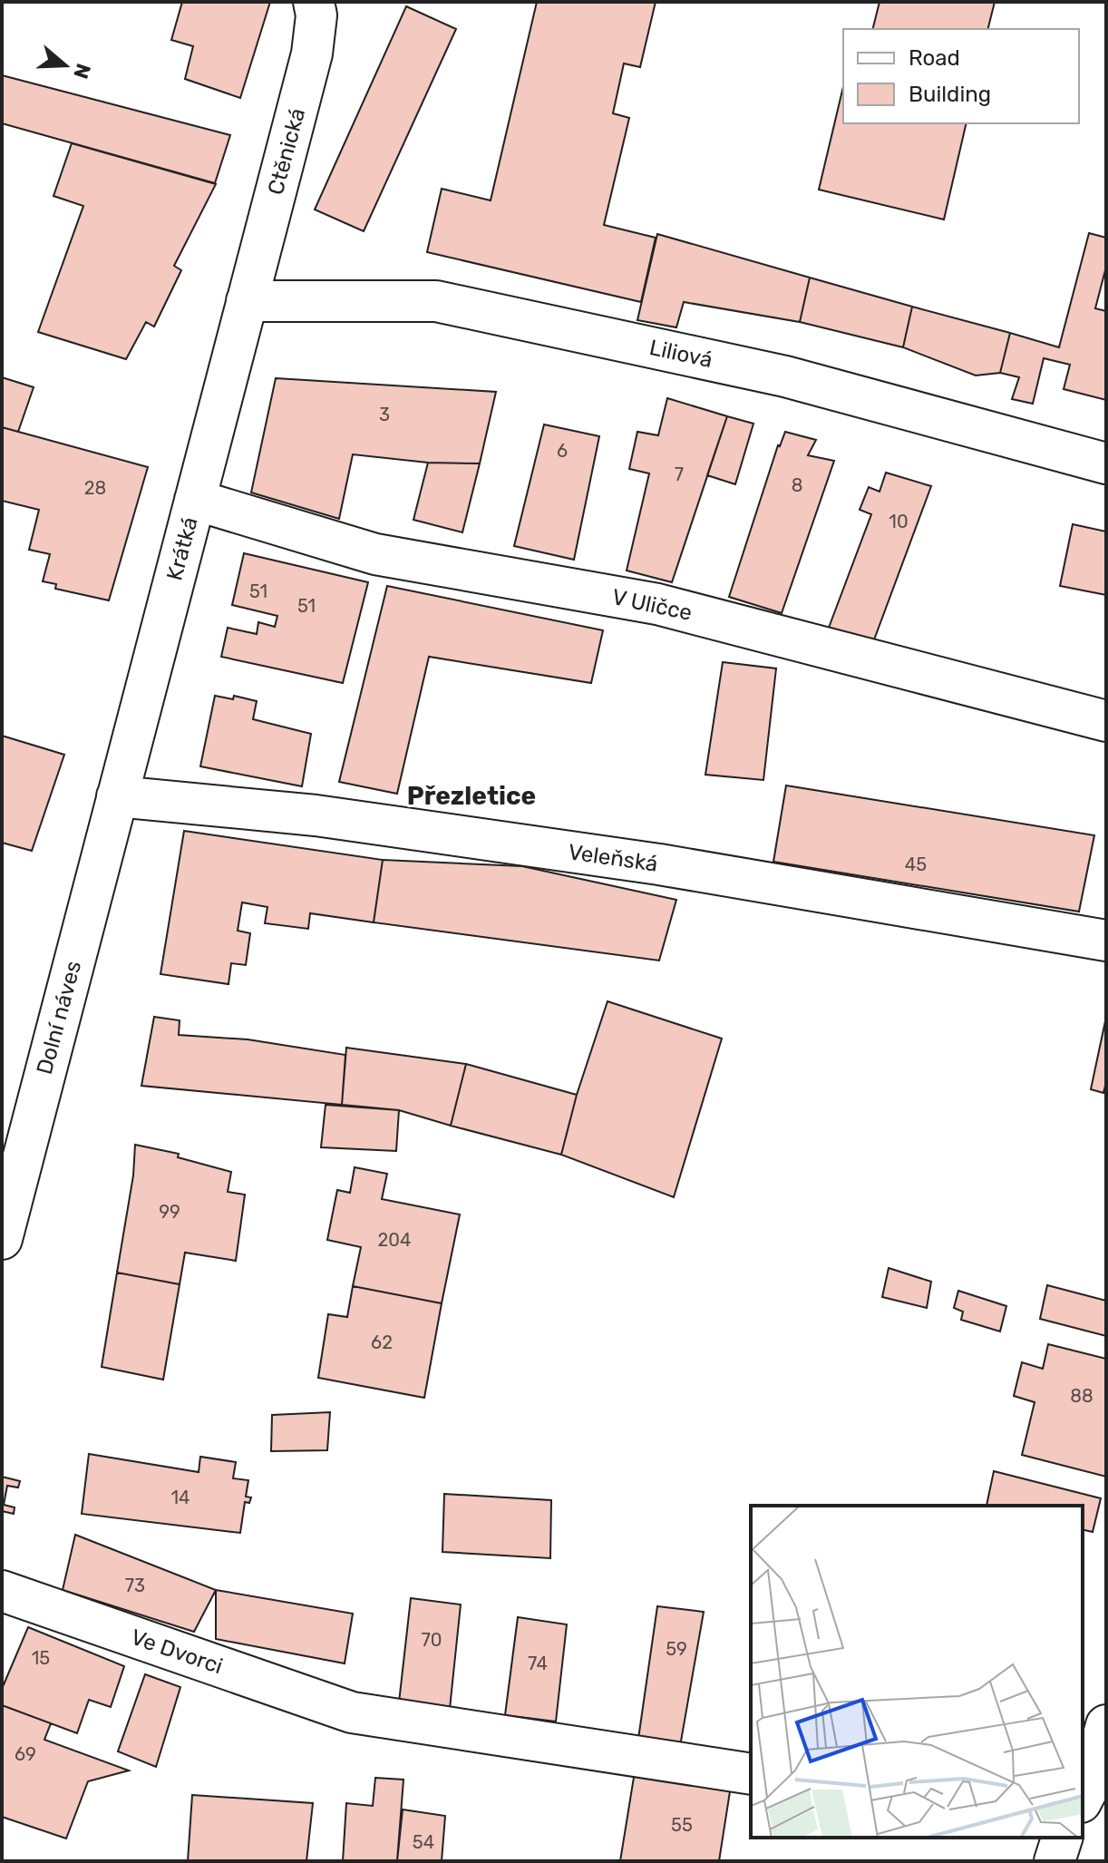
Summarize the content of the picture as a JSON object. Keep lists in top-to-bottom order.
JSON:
{
  "streets": {
    "street": [
      "Ctěnická",
      "Liliová",
      "Krátká",
      "V Uličce",
      "Veleňská",
      "Dolní náves",
      "Ve Dvorci"
    ]
  },
  "crossings": [
    ["Ctěnická", "Liliová"],
    ["Ctěnická", "Krátká"],
    ["Liliová", "Krátká"],
    ["Krátká", "V Uličce"],
    ["Krátká", "Veleňská"],
    ["Krátká", "Dolní náves"],
    ["Veleňská", "Dolní náves"]
  ],
  "districts": ["Přezletice"],
  "house_numbers": [
    "3",
    "6",
    "7",
    "8",
    "28",
    "10",
    "51",
    "51",
    "45",
    "99",
    "204",
    "62",
    "88",
    "14",
    "73",
    "70",
    "59",
    "15",
    "74",
    "69",
    "55",
    "54"
  ],
  "legend": ["Road", "Building"],
  "north": "right"
}
